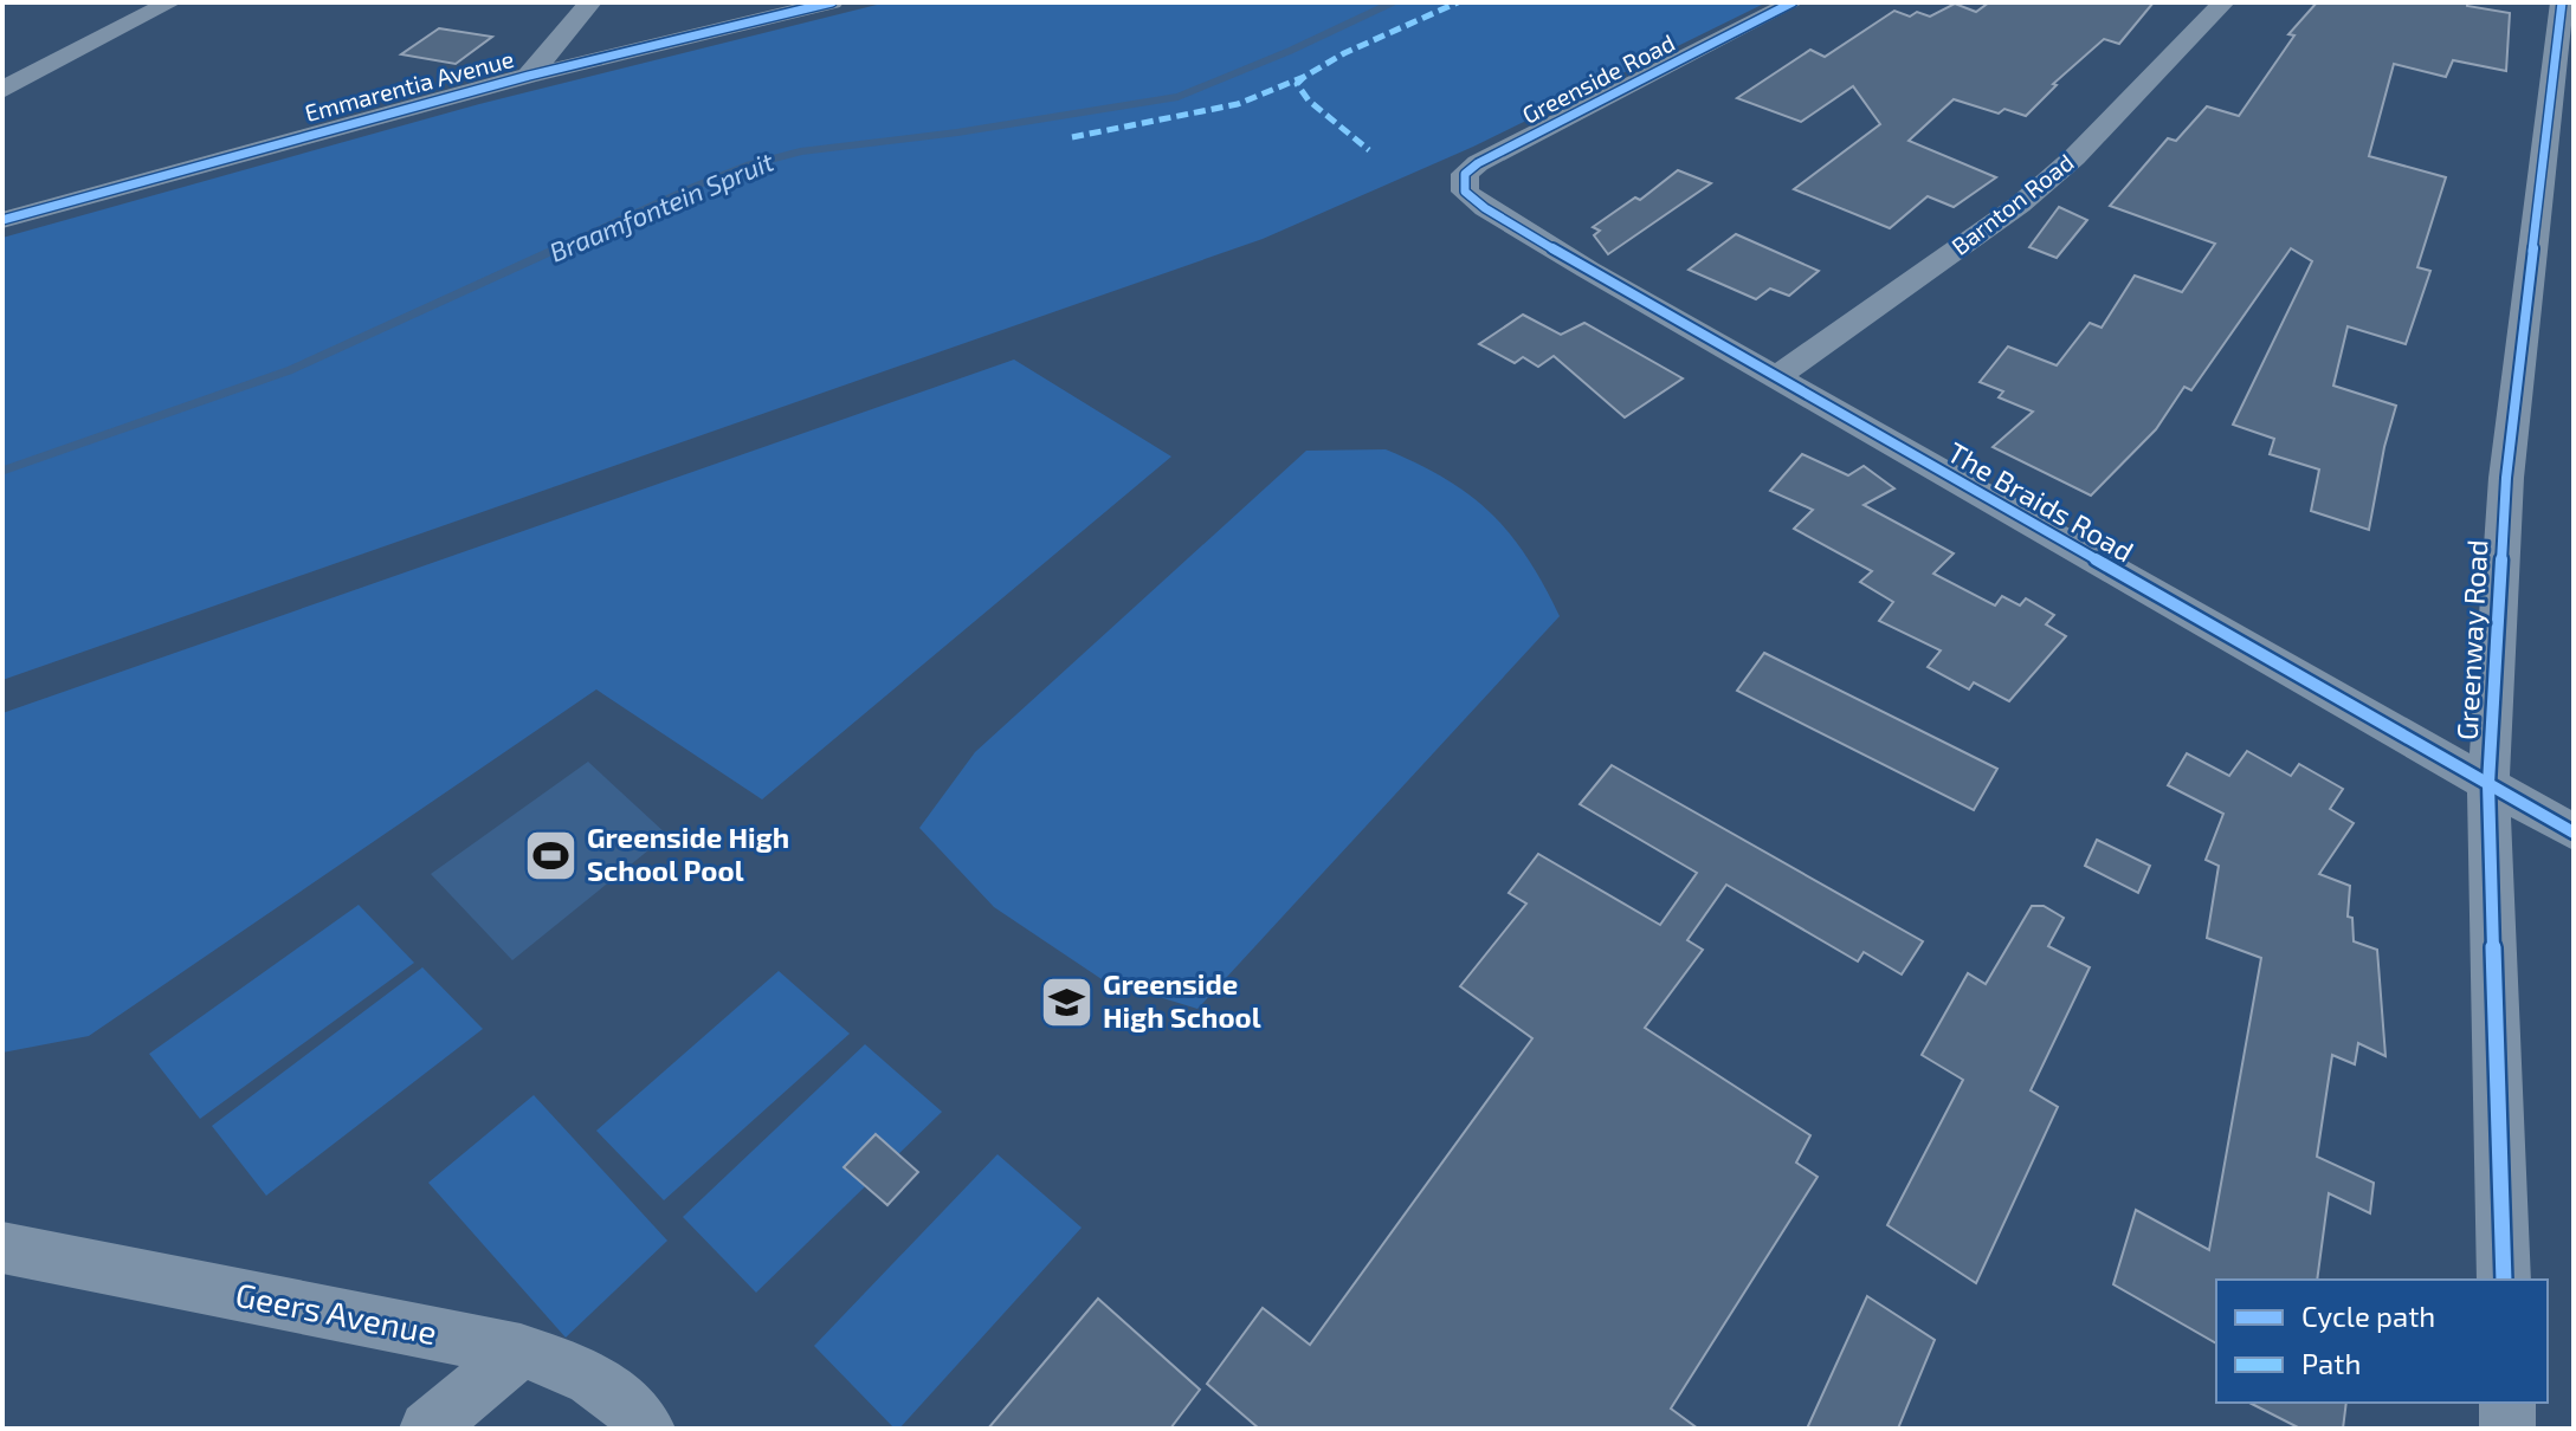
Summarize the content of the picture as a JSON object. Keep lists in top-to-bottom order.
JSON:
{
  "streets": {
    "street": [
      "Greenside Road",
      "Emmarentia Avenue",
      "Barnton Road",
      "The Braids Road",
      "Greenway Road",
      "Geers Avenue"
    ]
  },
  "crossings": [
    ["Greenside Road", "The Braids Road"],
    ["Barnton Road", "The Braids Road"],
    ["The Braids Road", "Greenway Road"]
  ],
  "water": ["Braamfontein Spruit"],
  "places": {
    "sports": ["Greenside High School Pool"],
    "school or university": ["Greenside High School"]
  },
  "legend": ["Cycle path", "Path"]
}
